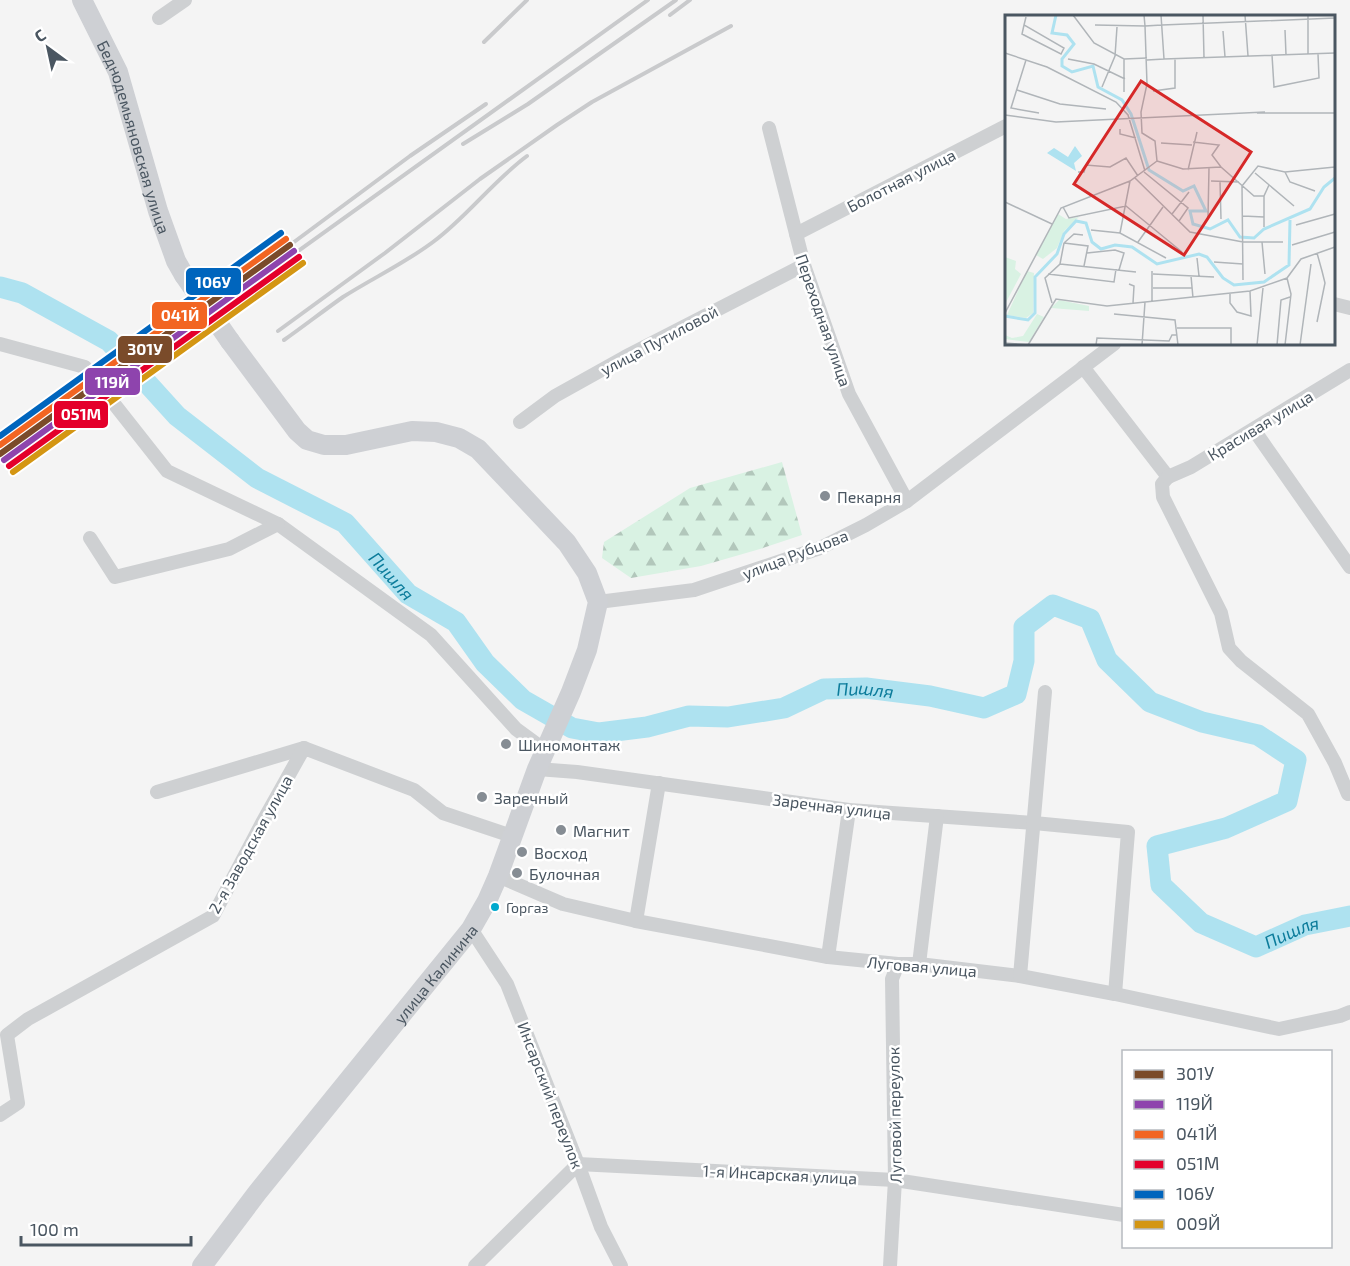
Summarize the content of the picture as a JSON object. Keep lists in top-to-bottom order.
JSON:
{
  "streets": {
    "main road": ["Беднодемьяновская улица", "улица Калинина"],
    "street": [
      "Болотная улица",
      "Переходная улица",
      "улица Путиловой",
      "Красивая улица",
      "улица Рубцова",
      "Заречная улица",
      "2-я Заводская улица",
      "Луговая улица",
      "Инсарский переулок",
      "Луговой переулок",
      "1-я Инсарская улица"
    ]
  },
  "crossings": [
    ["Беднодемьяновская улица", "улица Рубцова"],
    ["Беднодемьяновская улица", "улица Калинина"],
    ["Болотная улица", "Переходная улица"],
    ["Переходная улица", "улица Путиловой"],
    ["Переходная улица", "улица Рубцова"],
    ["улица Рубцова", "улица Калинина"],
    ["Заречная улица", "Луговая улица"],
    ["Заречная улица", "улица Калинина"],
    ["Луговая улица", "улица Калинина"],
    ["Луговая улица", "Луговой переулок"],
    ["улица Калинина", "Инсарский переулок"],
    ["Инсарский переулок", "1-я Инсарская улица"],
    ["Луговой переулок", "1-я Инсарская улица"]
  ],
  "water": ["Пишля"],
  "places": [
    "Пекарня",
    "Шиномонтаж",
    "Заречный",
    "Магнит",
    "Восход",
    "Булочная",
    "Горгаз"
  ],
  "lines": [
    "transit line 106У",
    "transit line 041Й",
    "transit line 301У",
    "transit line 119Й",
    "transit line 051М",
    "transit line 009Й"
  ],
  "legend": [
    "301У",
    "119Й",
    "041Й",
    "051М",
    "106У",
    "009Й"
  ],
  "scale_bar": "100 m",
  "north": "top left"
}
